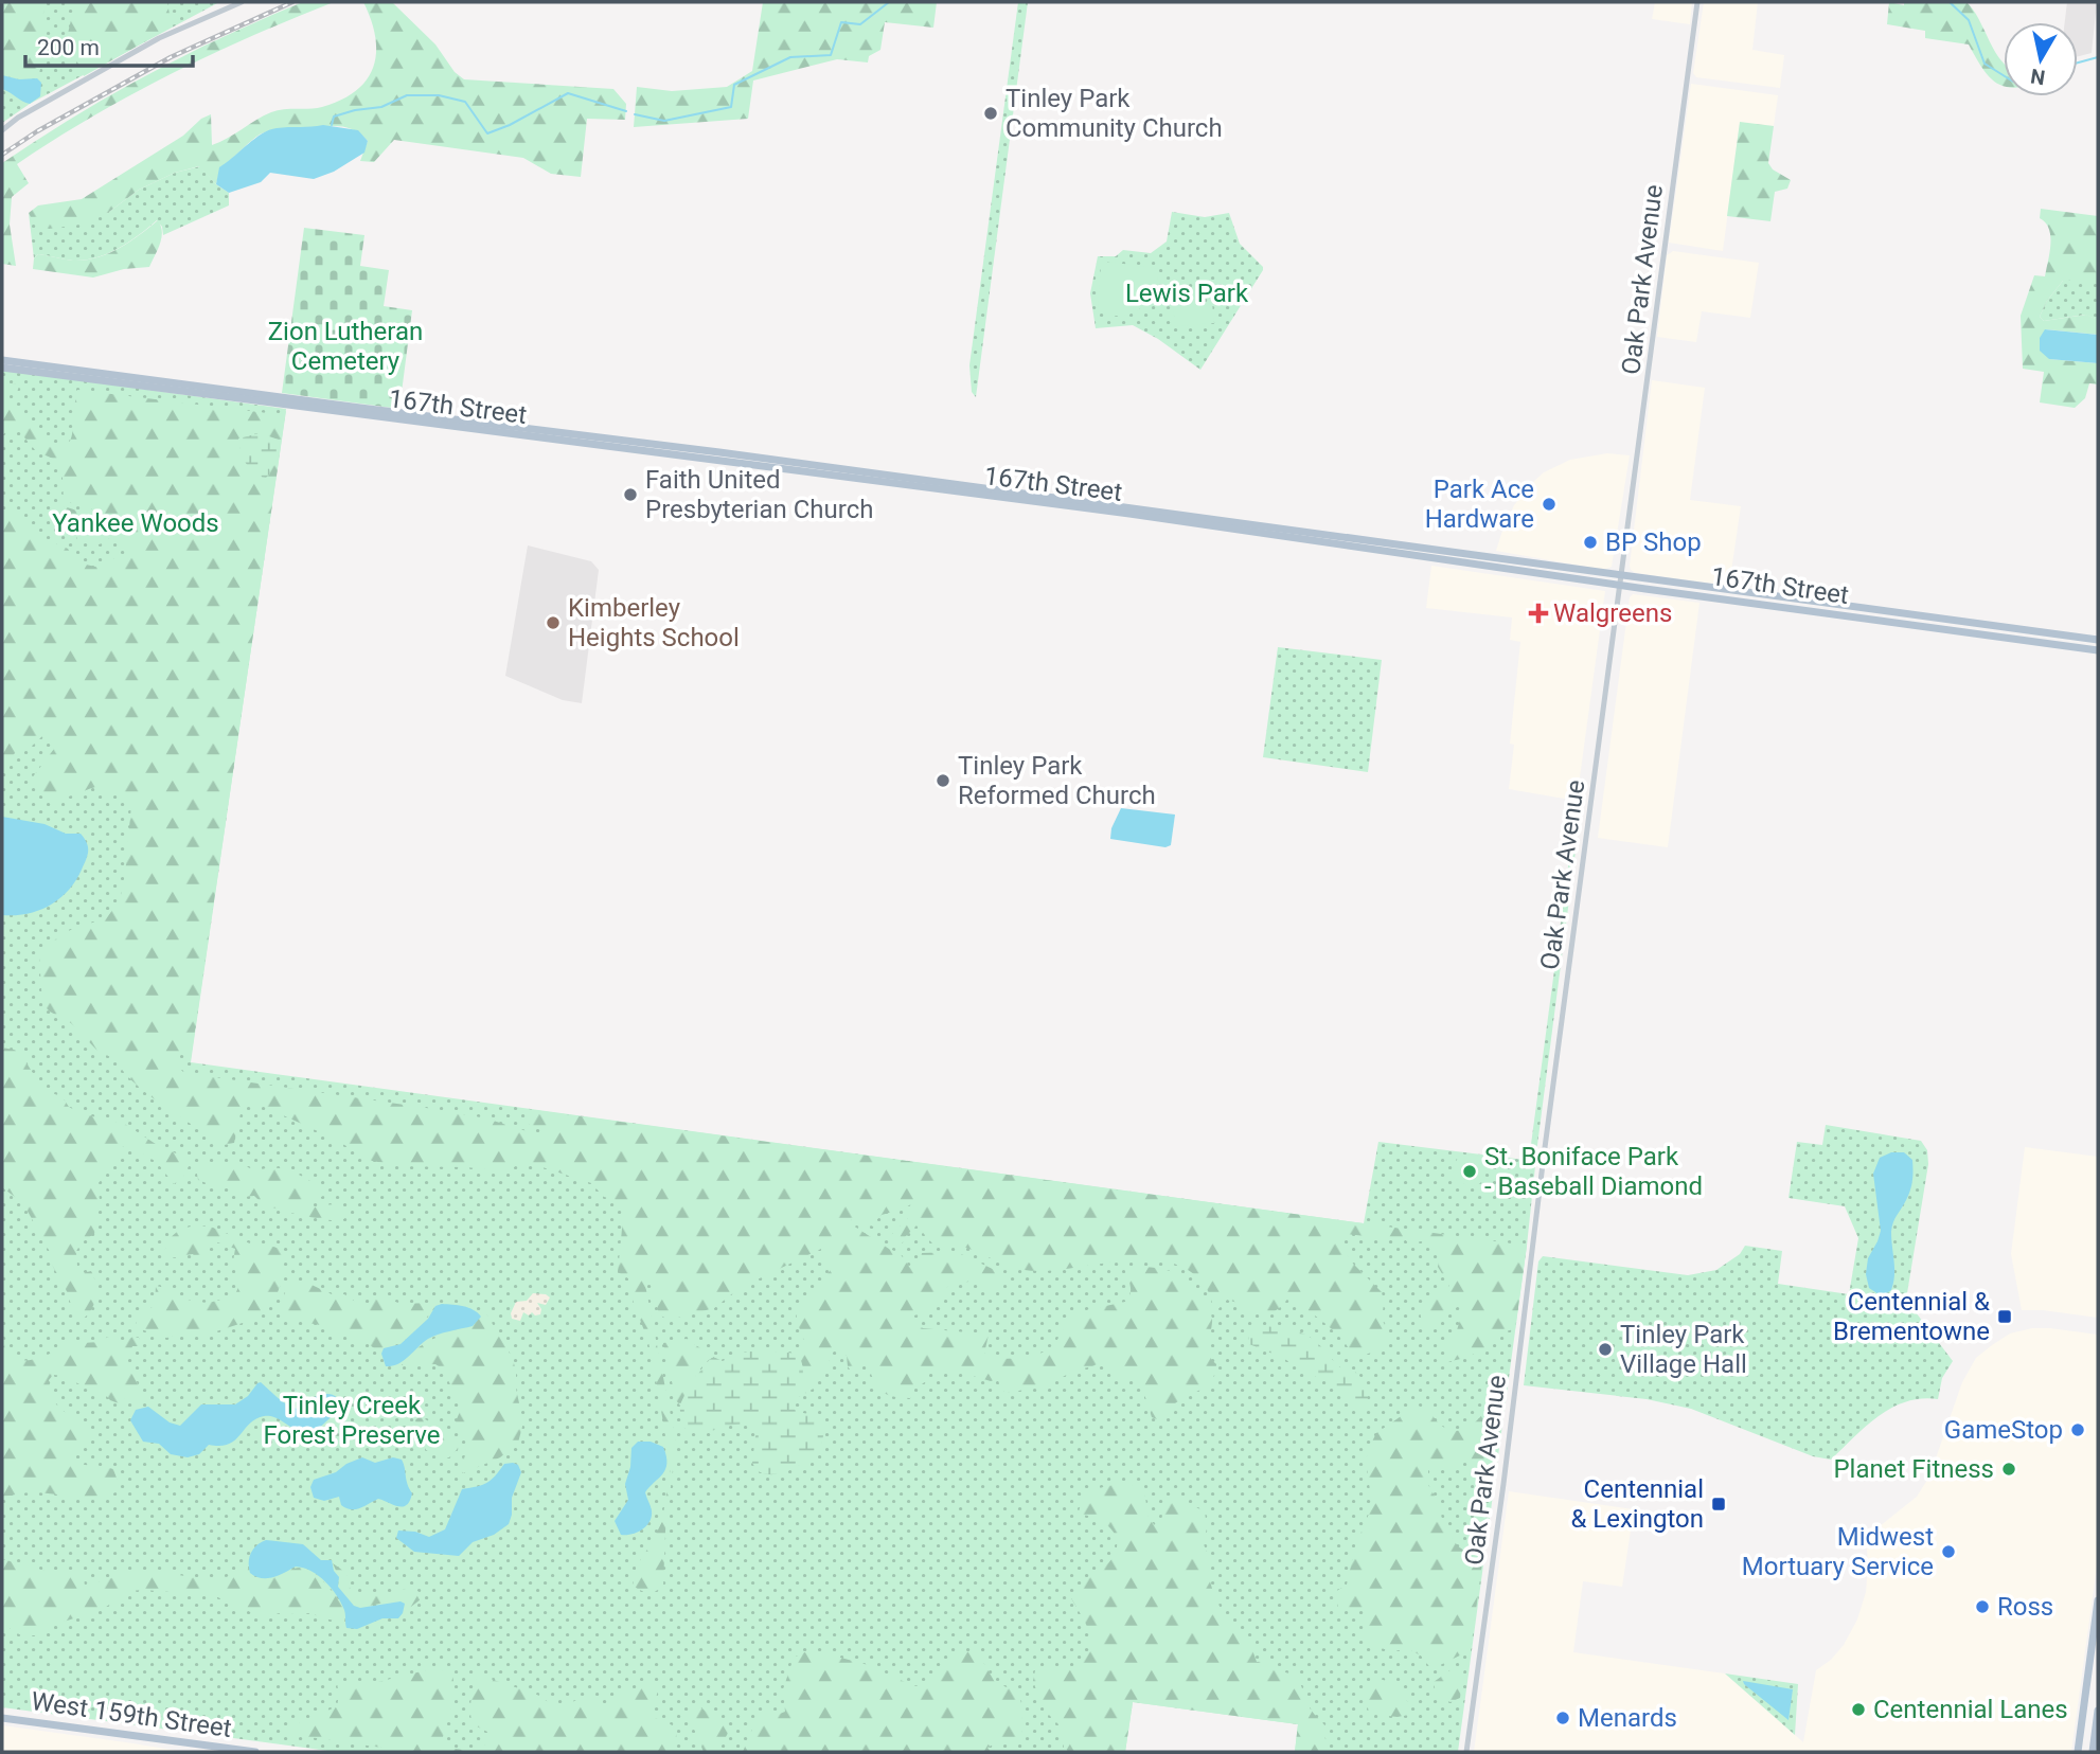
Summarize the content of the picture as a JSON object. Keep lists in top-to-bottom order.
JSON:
{
  "streets": {
    "main road": ["167th Street", "West 159th Street"],
    "street": ["Oak Park Avenue"]
  },
  "crossings": [
    ["Oak Park Avenue", "167th Street"]
  ],
  "parks": [
    "Lewis Park",
    "Zion Lutheran Cemetery",
    "Yankee Woods",
    "Tinley Creek Forest Preserve"
  ],
  "places": {
    "other": [
      "Tinley Park Community Church",
      "Faith United Presbyterian Church",
      "Park Ace Hardware",
      "BP Shop",
      "Kimberley Heights School",
      "Tinley Park Reformed Church",
      "St. Boniface Park - Baseball Diamond",
      "Tinley Park Village Hall",
      "GameStop",
      "Planet Fitness",
      "Midwest Mortuary Service",
      "Ross",
      "Centennial Lanes",
      "Menards"
    ],
    "health": ["Walgreens"],
    "transit": ["Centennial & Brementowne", "Centennial & Lexington"]
  },
  "scale_bar": "200 m",
  "north": "bottom"
}
